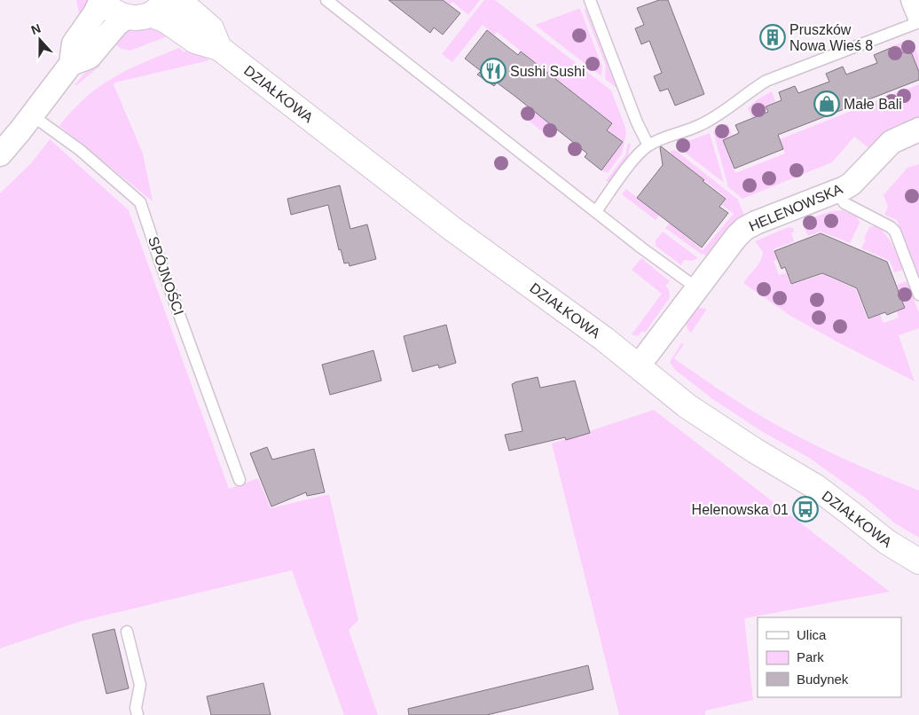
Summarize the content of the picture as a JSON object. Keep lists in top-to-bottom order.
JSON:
{
  "streets": {
    "street": ["DZIAŁKOWA", "HELENOWSKA"],
    "lane": ["SPÓJNOŚCI"]
  },
  "crossings": [
    ["DZIAŁKOWA", "HELENOWSKA"]
  ],
  "places": {
    "building": ["Pruszków Nowa Wieś 8"],
    "restaurant": ["Sushi Sushi"],
    "shop": ["Małe Bali"],
    "bus stop": ["Helenowska 01"]
  },
  "legend": ["Ulica", "Park", "Budynek"],
  "north": "top"
}
